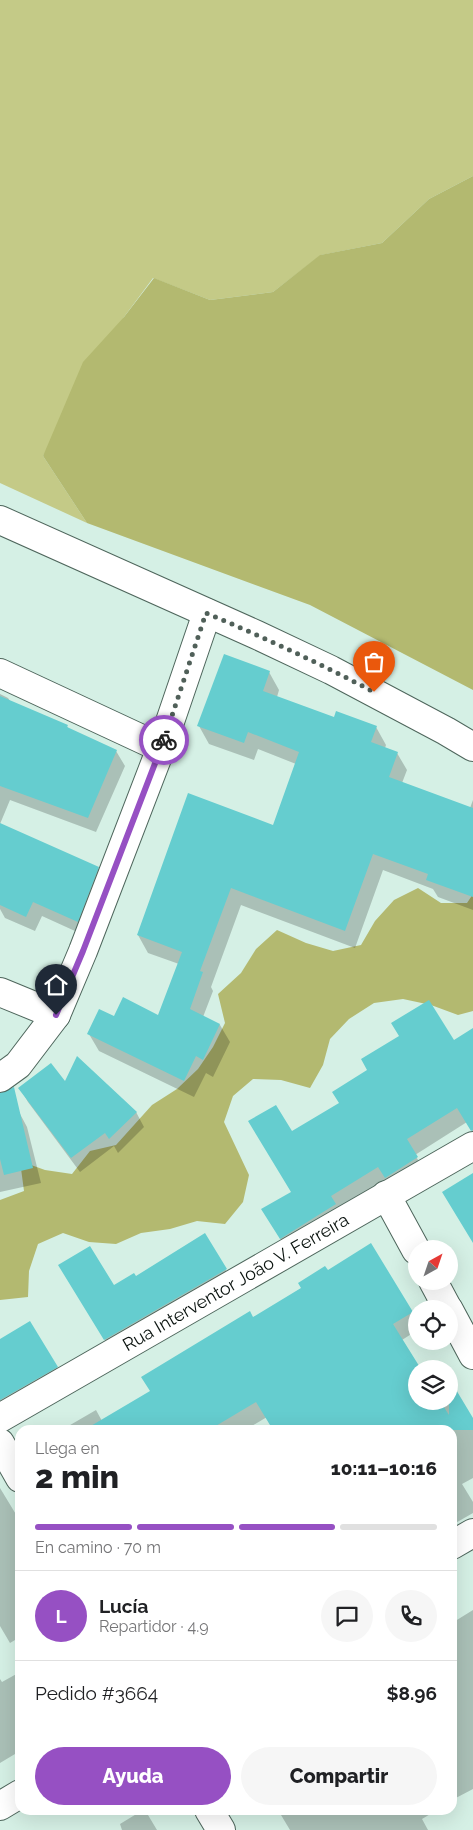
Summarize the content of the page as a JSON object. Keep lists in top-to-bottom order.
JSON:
{
  "streets": {
    "street": ["Rua Interventor João V. Ferreira"]
  },
  "north": "top right",
  "page": {
    "heading": ["2 min", "Llega en", "10:11–10:16"],
    "panel": [
      "Lucía",
      "Repartidor · 4.9",
      "Pedido #3664",
      "$8.96"
    ],
    "bar": "En camino · 70 m",
    "round": "L",
    "buttons": ["Ayuda", "Compartir"]
  }
}
